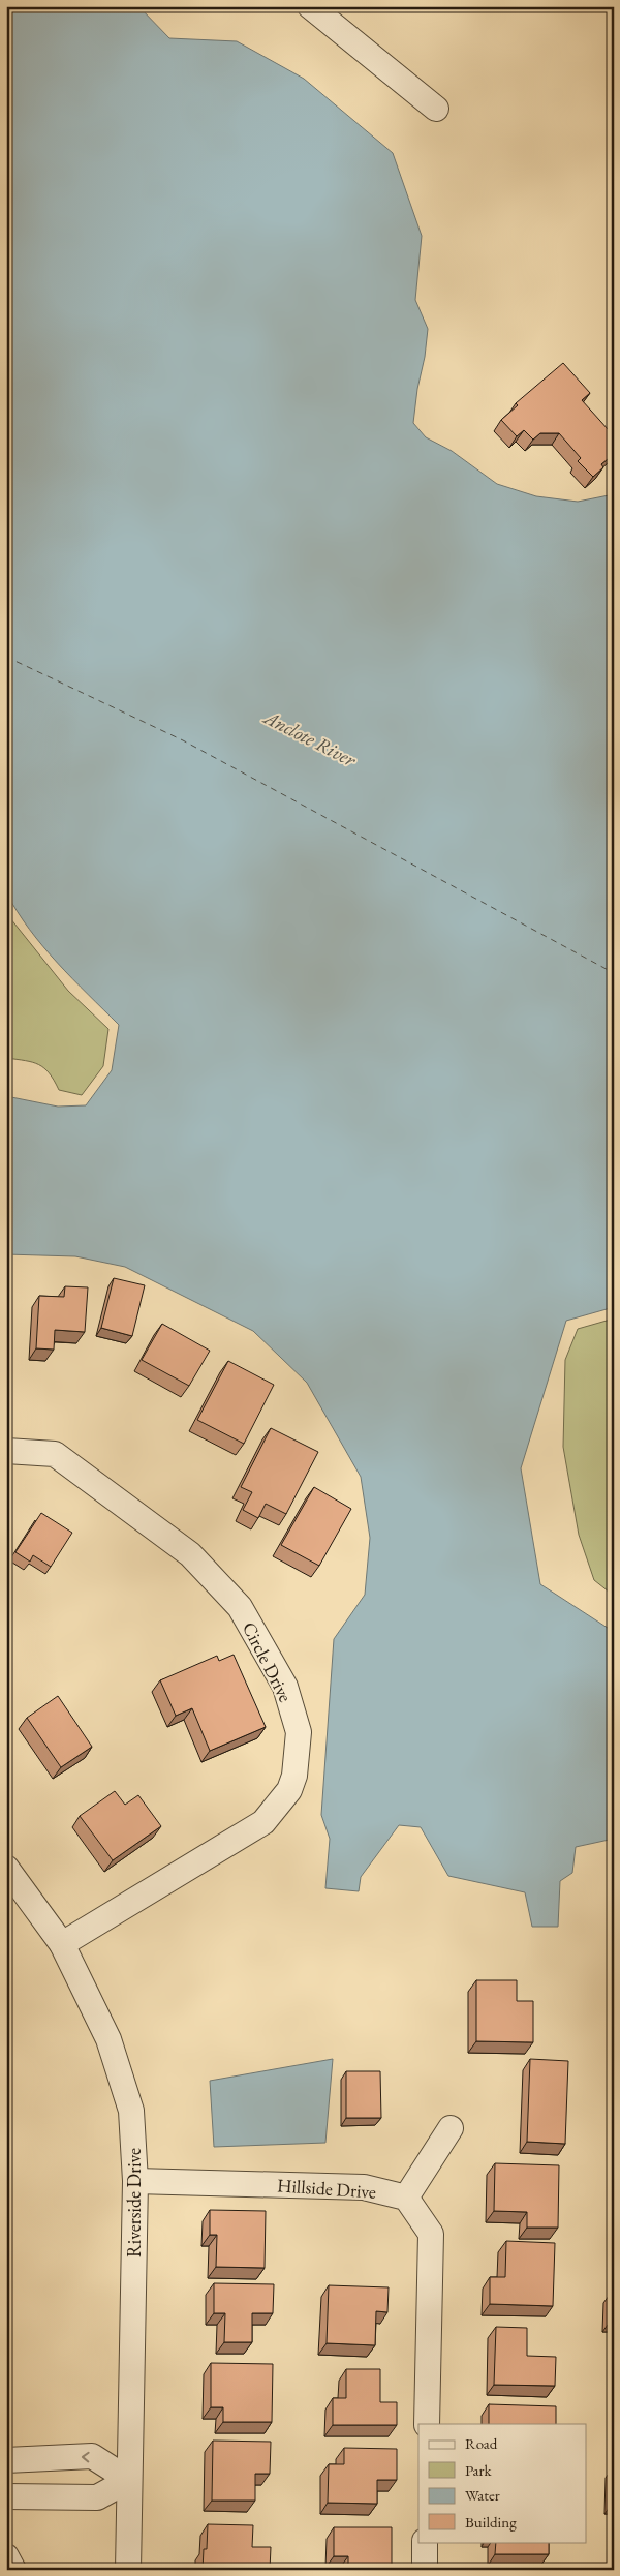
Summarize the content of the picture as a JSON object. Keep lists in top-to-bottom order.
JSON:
{
  "streets": {
    "street": ["Circle Drive", "Hillside Drive", "Riverside Drive"]
  },
  "crossings": [
    ["Circle Drive", "Riverside Drive"],
    ["Hillside Drive", "Riverside Drive"]
  ],
  "water": ["Anclote River"],
  "legend": [
    "Road",
    "Park",
    "Water",
    "Building"
  ]
}
